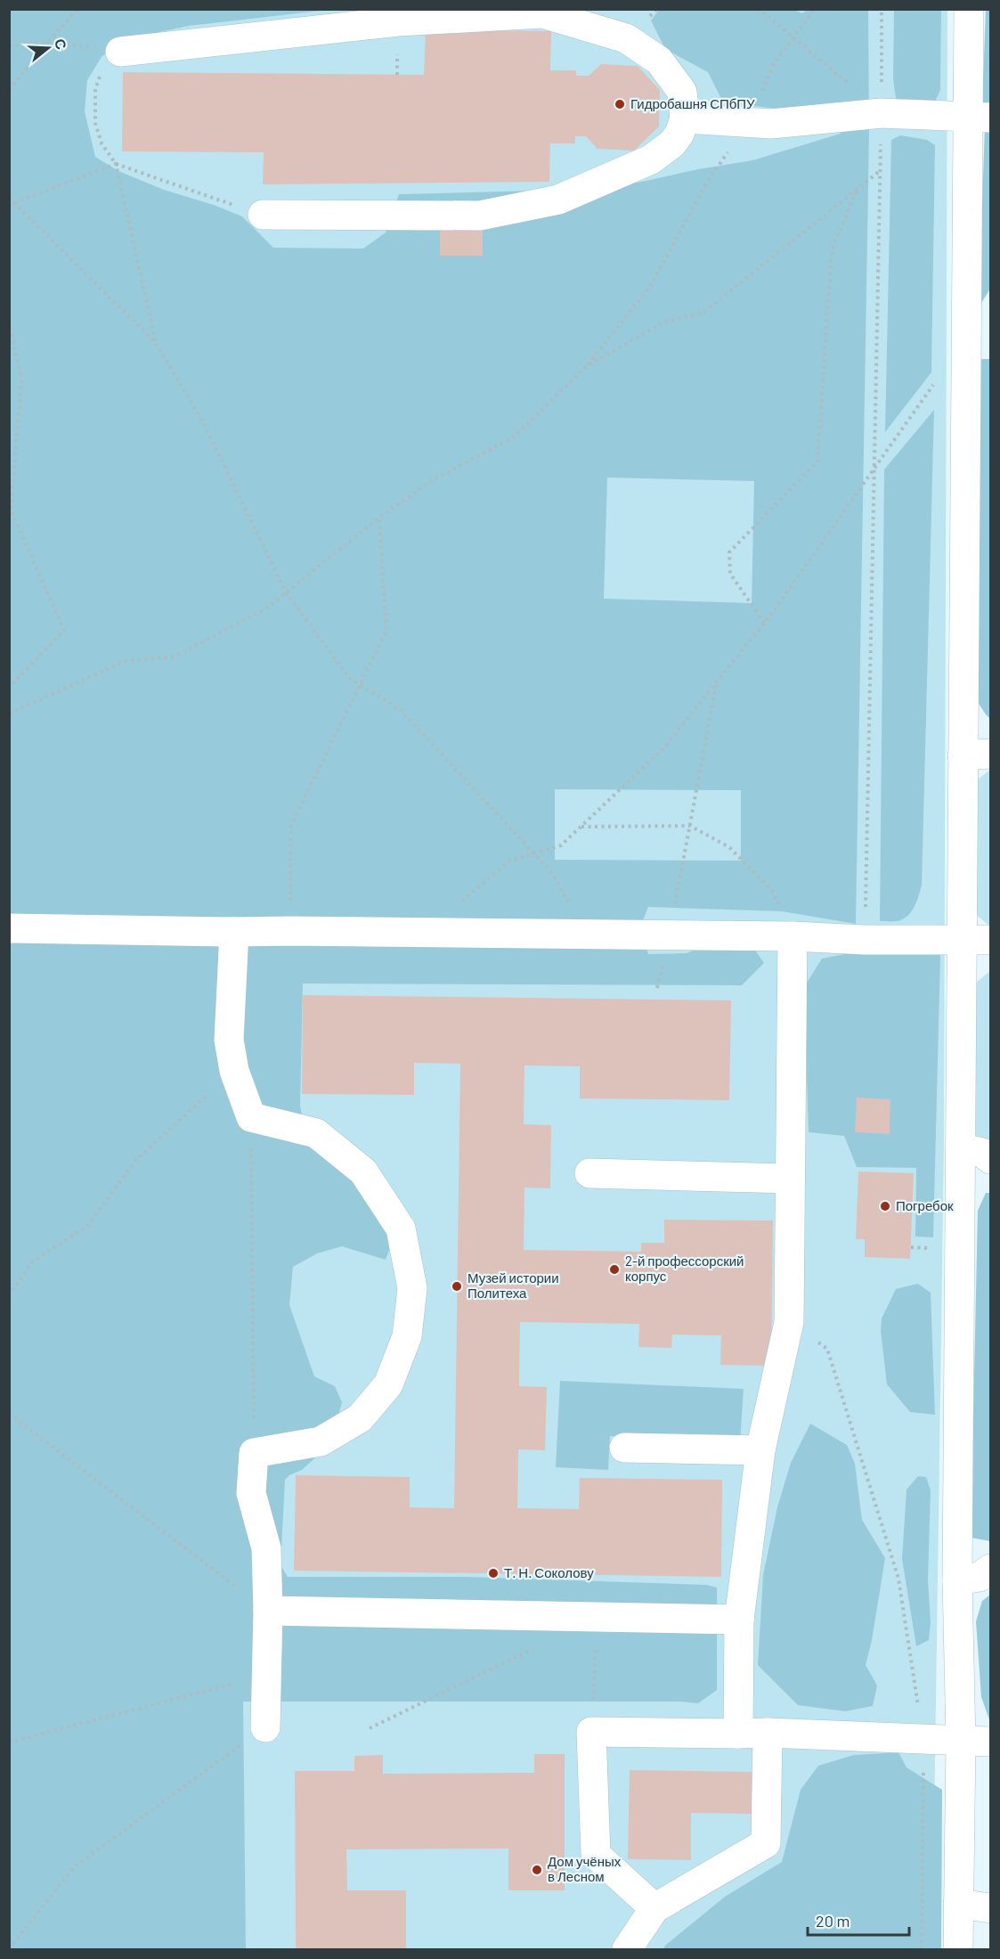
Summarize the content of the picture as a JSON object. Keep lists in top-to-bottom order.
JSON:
{
  "places": [
    "Гидробашня СПбПУ",
    "Погребок",
    "2-й профессорский корпус",
    "Музей истории Политеха",
    "Т. Н. Соколову",
    "Дом учёных в Лесном"
  ],
  "scale_bar": "20 m",
  "north": "right"
}
